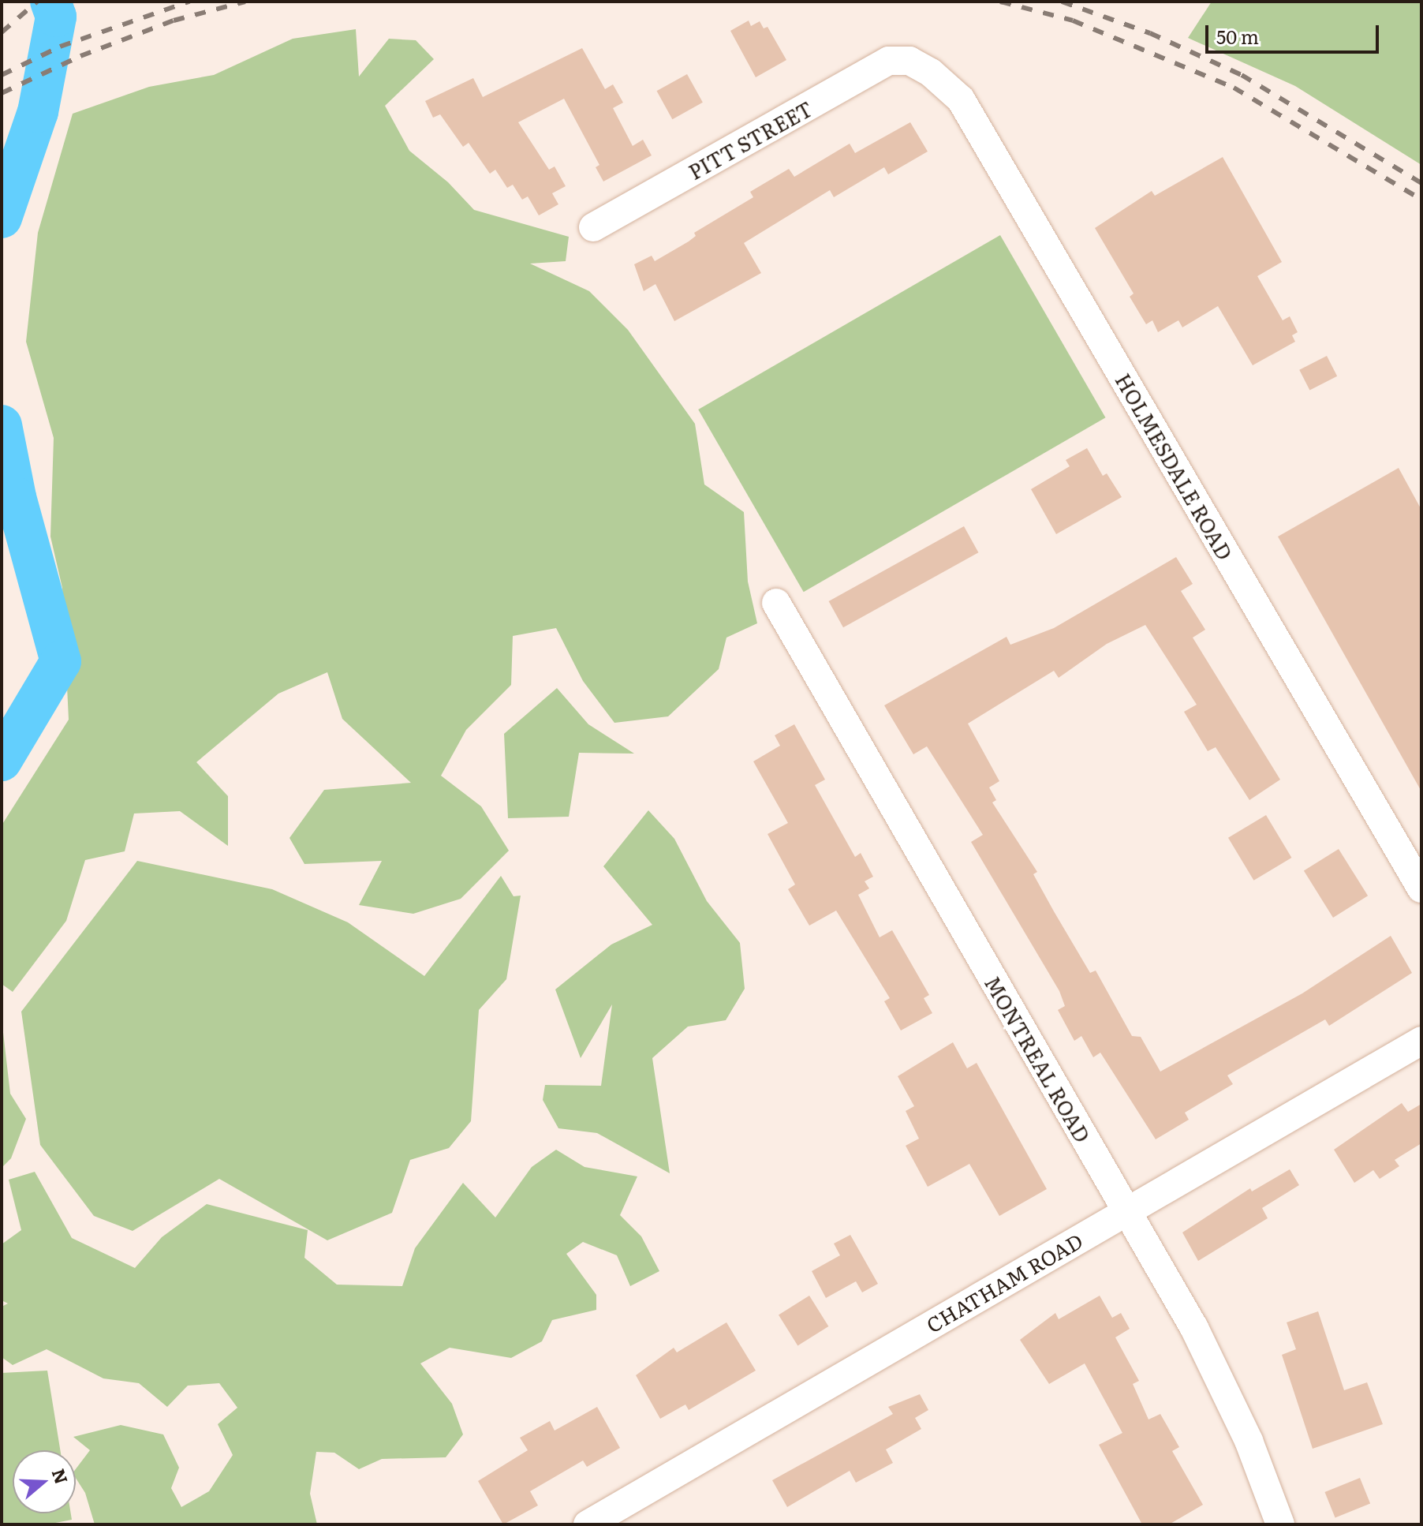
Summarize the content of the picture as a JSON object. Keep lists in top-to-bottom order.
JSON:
{
  "streets": {
    "street": [
      "PITT STREET",
      "HOLMESDALE ROAD",
      "MONTREAL ROAD",
      "CHATHAM ROAD"
    ]
  },
  "crossings": [
    ["PITT STREET", "HOLMESDALE ROAD"],
    ["MONTREAL ROAD", "CHATHAM ROAD"]
  ],
  "scale_bar": "50 m",
  "north": "right"
}
